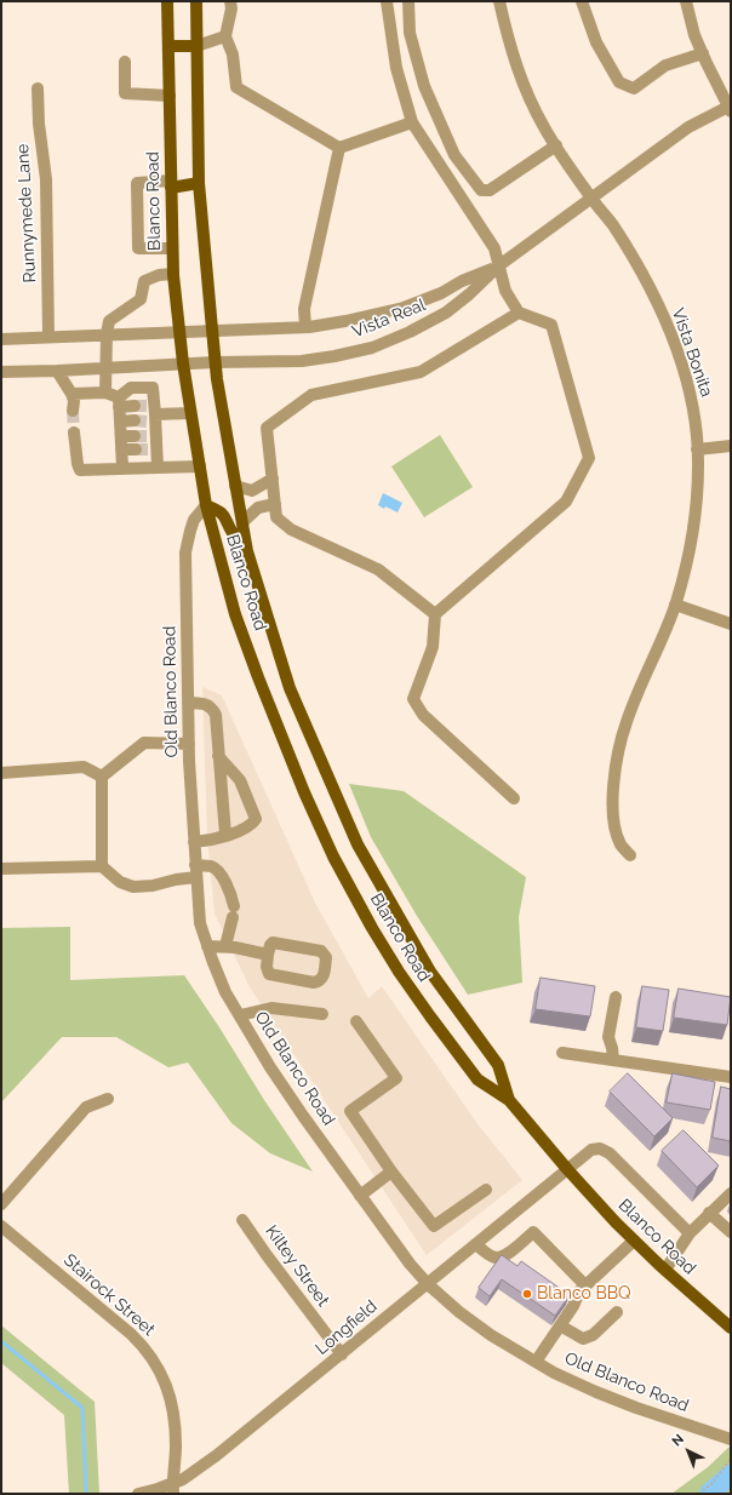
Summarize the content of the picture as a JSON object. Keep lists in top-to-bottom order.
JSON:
{
  "streets": {
    "main road": ["Blanco Road"],
    "street": [
      "Runnymede Lane",
      "Vista Real",
      "Vista Bonita",
      "Old Blanco Road",
      "Kiltey Street",
      "Stairock Street",
      "Longfield"
    ]
  },
  "crossings": [
    ["Blanco Road", "Vista Real"],
    ["Blanco Road", "Old Blanco Road"],
    ["Blanco Road", "Longfield"],
    ["Runnymede Lane", "Vista Real"],
    ["Vista Real", "Vista Bonita"],
    ["Old Blanco Road", "Longfield"],
    ["Kiltey Street", "Longfield"],
    ["Stairock Street", "Longfield"]
  ],
  "places": ["Blanco BBQ"],
  "north": "top left"
}
